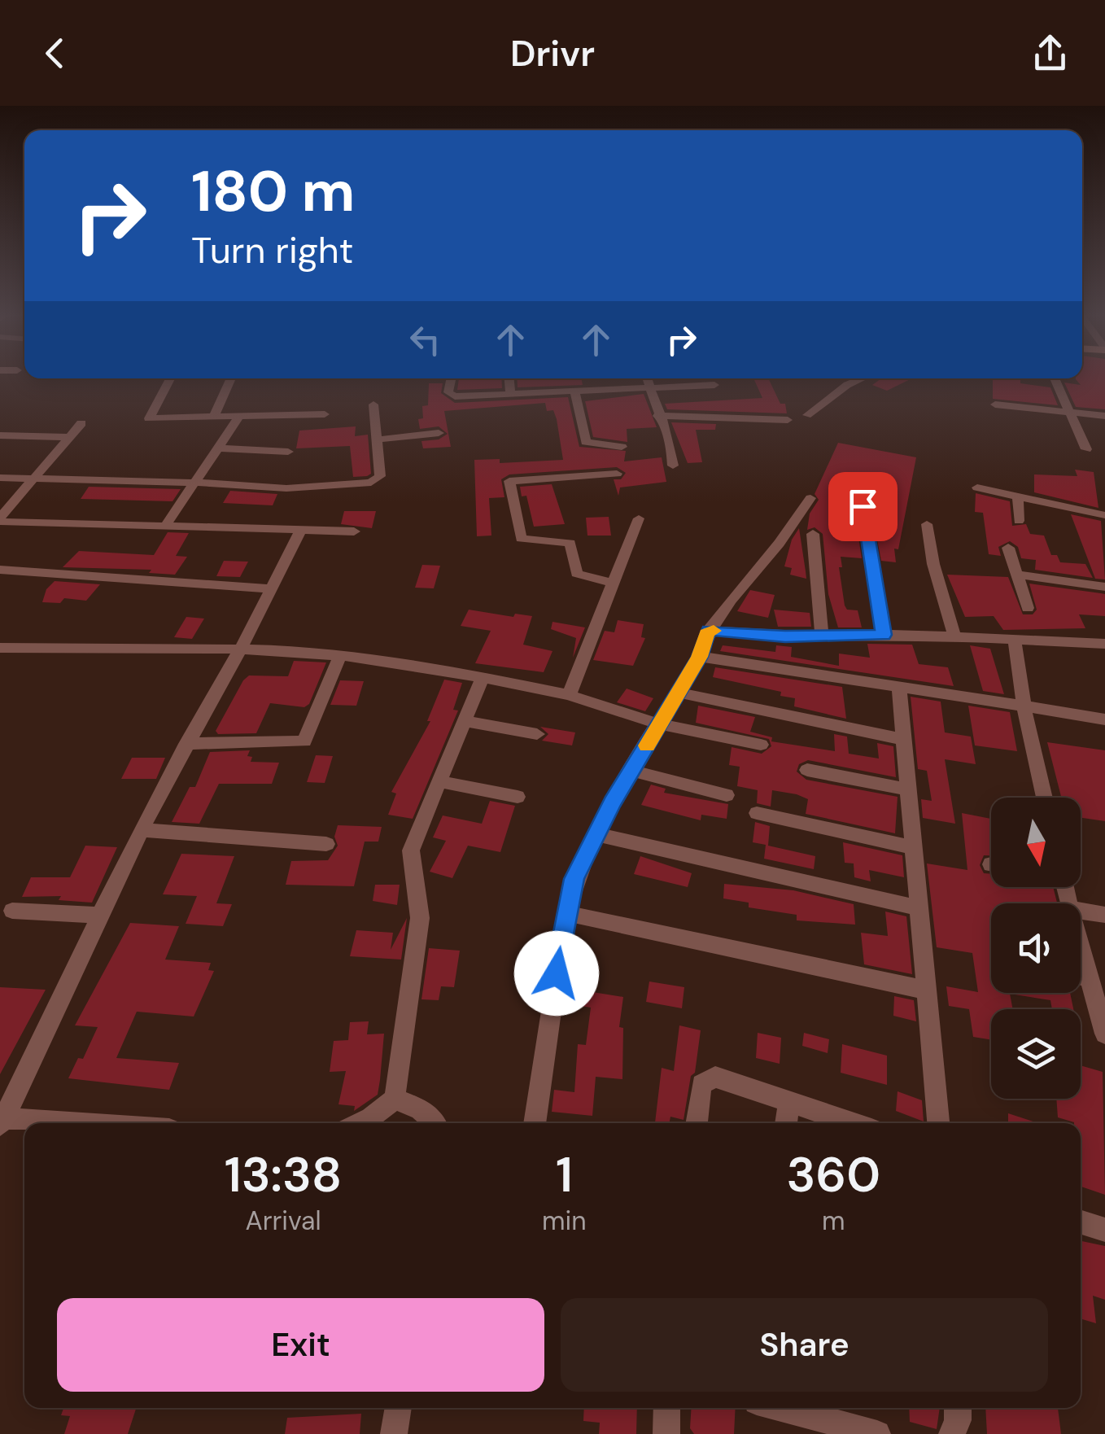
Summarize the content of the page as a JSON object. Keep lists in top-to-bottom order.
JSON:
{
  "north": "bottom",
  "page": {
    "header": "Drivr",
    "turn": ["180 m", "Turn right"],
    "eta": [
      "13:38",
      "Arrival",
      "1",
      "min",
      "360",
      "m"
    ],
    "buttons": ["Exit", "Share"]
  }
}
